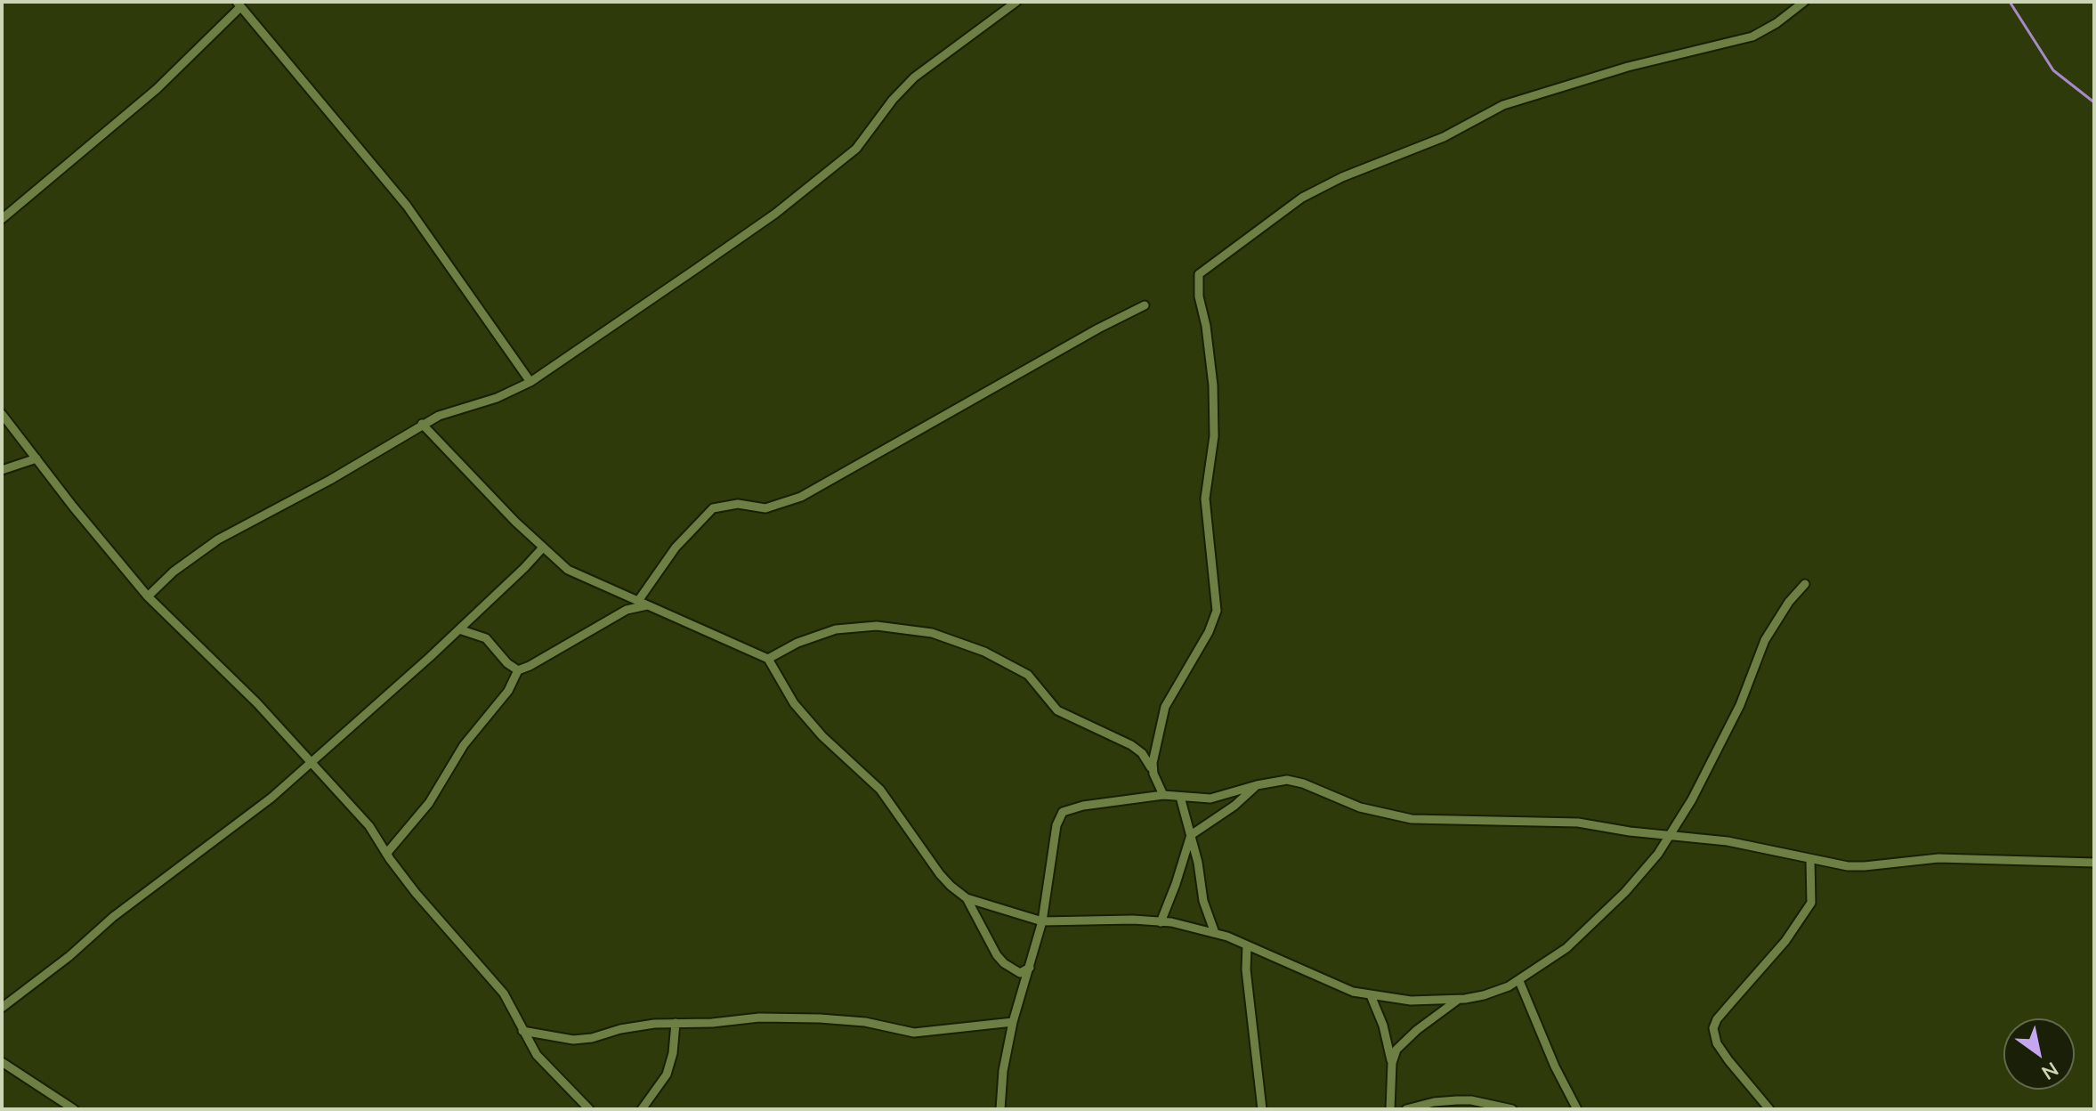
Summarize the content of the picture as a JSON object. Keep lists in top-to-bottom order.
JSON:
{
  "north": "bottom right"
}
